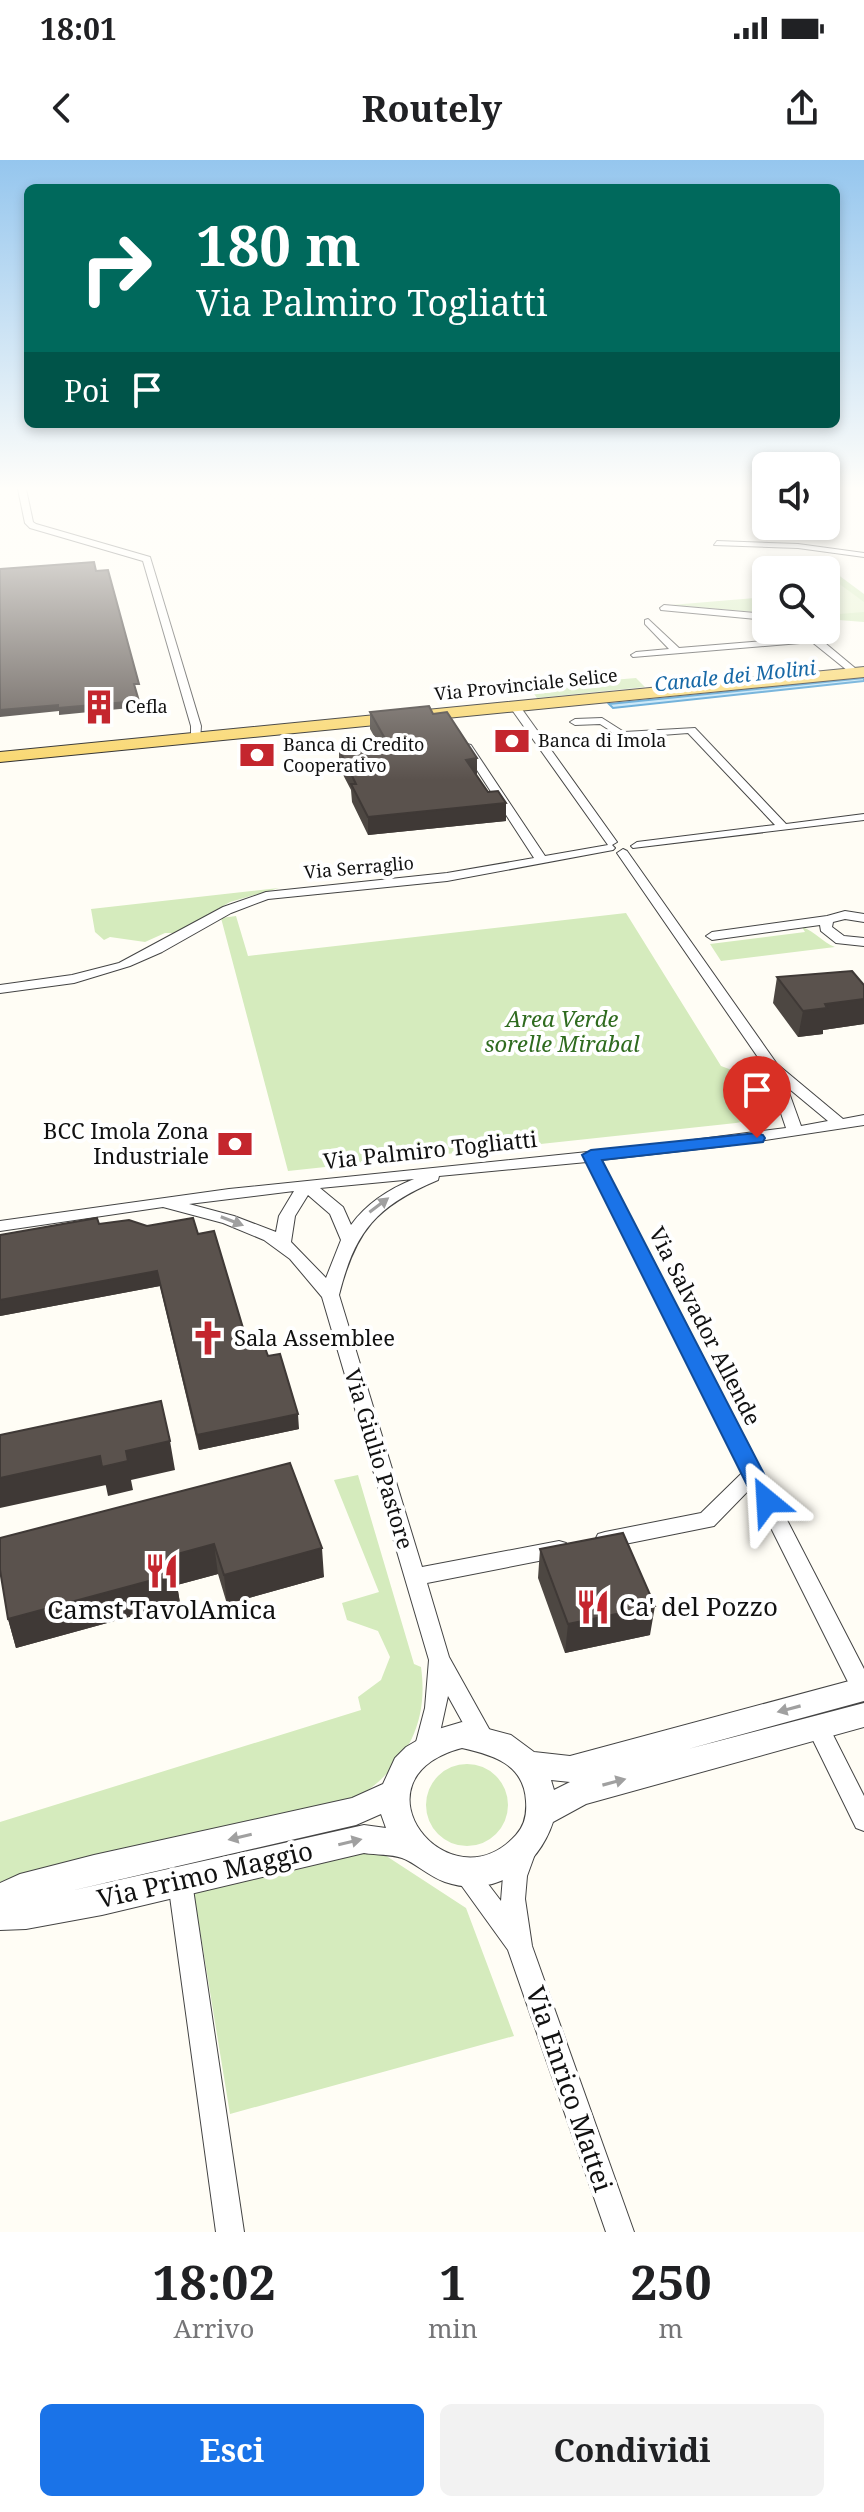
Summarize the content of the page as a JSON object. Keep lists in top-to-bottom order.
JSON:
{
  "streets": {
    "main road": ["Via Provinciale Selice"],
    "street": [
      "Via Serraglio",
      "Via Palmiro Togliatti",
      "Via Salvador Allende",
      "Via Giulio Pastore",
      "Via Primo Maggio",
      "Via Enrico Mattei"
    ]
  },
  "crossings": [
    ["Via Palmiro Togliatti", "Via Salvador Allende"],
    ["Via Palmiro Togliatti", "Via Giulio Pastore"],
    ["Via Salvador Allende", "Via Giulio Pastore"],
    ["Via Giulio Pastore", "Via Primo Maggio"],
    ["Via Giulio Pastore", "Via Enrico Mattei"],
    ["Via Primo Maggio", "Via Enrico Mattei"]
  ],
  "water": ["Canale dei Molini"],
  "parks": ["Area Verde sorelle Mirabal"],
  "places": {
    "building": ["Cefla"],
    "bank": ["Banca di Imola", "Banca di Credito Cooperativo", "BCC Imola Zona Industriale"],
    "church": ["Sala Assemblee"],
    "restaurant": ["Camst TavolAmica", "Ca' del Pozzo"]
  },
  "page": {
    "status": "18:01",
    "header": "Routely",
    "turn": ["180 m", "Via Palmiro Togliatti"],
    "then": "Poi",
    "eta": [
      "18:02",
      "Arrivo",
      "1",
      "min",
      "250",
      "m"
    ],
    "buttons": ["Esci", "Condividi"]
  }
}
